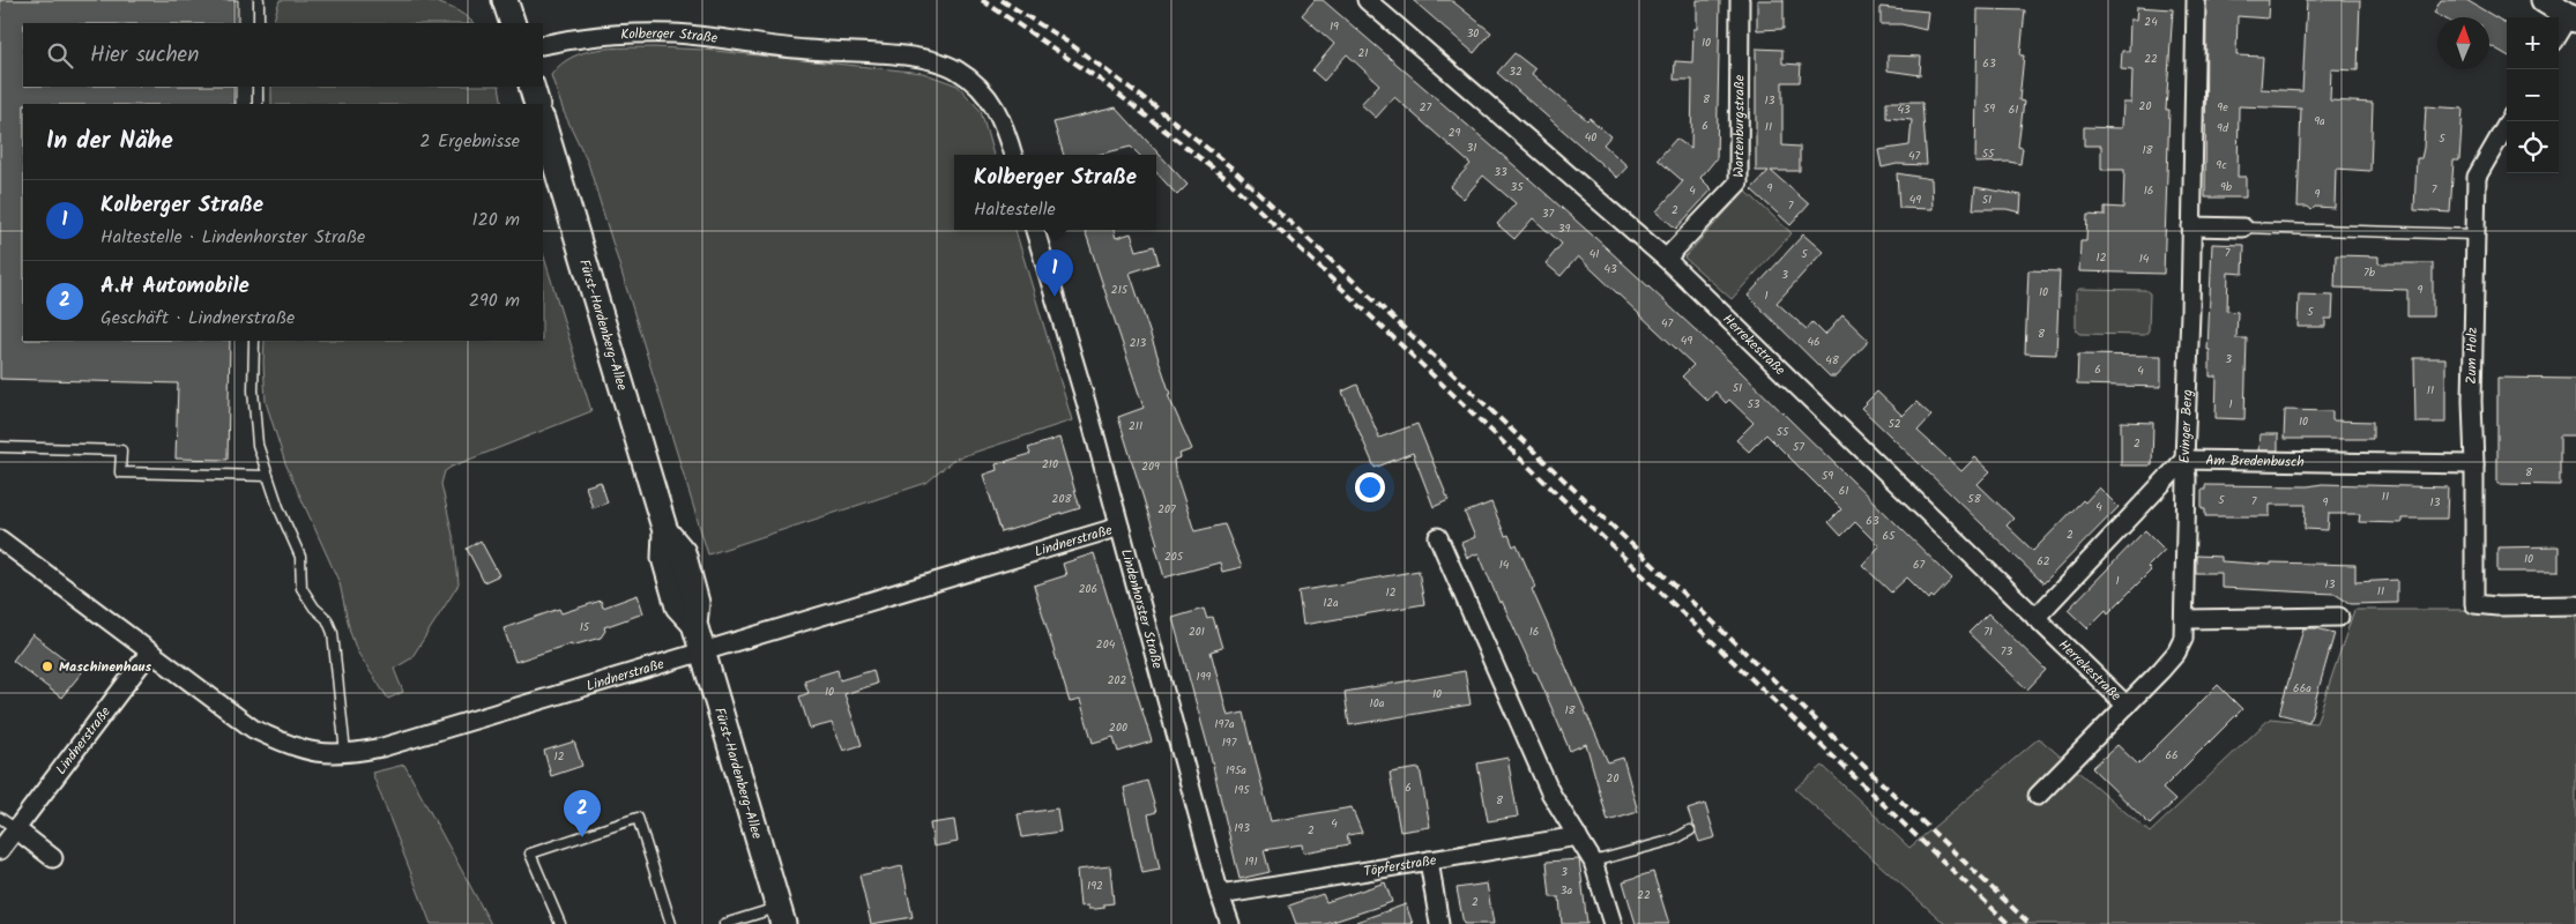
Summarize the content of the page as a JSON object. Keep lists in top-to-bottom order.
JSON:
{
  "streets": {
    "street": [
      "Kolberger Straße",
      "Wartenburgstraße",
      "Fürst-Hardenberg-Allee",
      "Herrekestraße",
      "Zum Holz",
      "Evinger Berg",
      "Am Bredenbusch",
      "Lindnerstraße",
      "Lindenhorster Straße",
      "Töpferstraße"
    ]
  },
  "crossings": [
    ["Wartenburgstraße", "Herrekestraße"],
    ["Fürst-Hardenberg-Allee", "Lindnerstraße"],
    ["Herrekestraße", "Evinger Berg"],
    ["Herrekestraße", "Am Bredenbusch"],
    ["Zum Holz", "Am Bredenbusch"],
    ["Evinger Berg", "Am Bredenbusch"],
    ["Lindnerstraße", "Lindenhorster Straße"],
    ["Lindenhorster Straße", "Töpferstraße"]
  ],
  "places": ["Maschinenhaus"],
  "house_numbers": [
    "24",
    "19",
    "30",
    "10",
    "21",
    "22",
    "63",
    "32",
    "8",
    "13",
    "20",
    "27",
    "9e",
    "59",
    "43",
    "61",
    "9a",
    "6",
    "11",
    "9d",
    "29",
    "40",
    "5",
    "31",
    "18",
    "55",
    "47",
    "9c",
    "33",
    "35",
    "9b",
    "9",
    "7",
    "4",
    "16",
    "9",
    "49",
    "51",
    "7",
    "2",
    "37",
    "39",
    "7",
    "41",
    "5",
    "12",
    "14",
    "43",
    "7b",
    "3",
    "215",
    "9",
    "10",
    "1",
    "5",
    "47",
    "8",
    "49",
    "46",
    "213",
    "3",
    "48",
    "6",
    "4",
    "51",
    "11",
    "53",
    "1",
    "10",
    "52",
    "211",
    "55",
    "2",
    "57",
    "210",
    "209",
    "8",
    "59",
    "61",
    "11",
    "208",
    "58",
    "5",
    "7",
    "9",
    "13",
    "4",
    "207",
    "63",
    "2",
    "65",
    "205",
    "10",
    "62",
    "14",
    "67",
    "1",
    "13",
    "206",
    "11",
    "12",
    "12a",
    "15",
    "201",
    "16",
    "71",
    "204",
    "73",
    "199",
    "202",
    "66a",
    "10",
    "10",
    "10a",
    "18",
    "197a",
    "200",
    "197",
    "66",
    "12",
    "195a",
    "20",
    "6",
    "195",
    "8",
    "4",
    "193",
    "2",
    "191",
    "3",
    "192",
    "3a",
    "22",
    "2"
  ],
  "north": "top",
  "page": {
    "map_buttons": ["+", "−"],
    "search": "Hier suchen",
    "heading": ["In der Nähe", "2 Ergebnisse"],
    "popup": ["Kolberger Straße", "Haltestelle"],
    "list": [
      {
        "mark": "1",
        "name": "Kolberger Straße",
        "note": "Haltestelle · Lindenhorster Straße",
        "value": "120 m"
      },
      {
        "mark": "2",
        "name": "A.H Automobile",
        "note": "Geschäft · Lindnerstraße",
        "value": "290 m"
      }
    ],
    "pins": ["1", "2"]
  }
}
